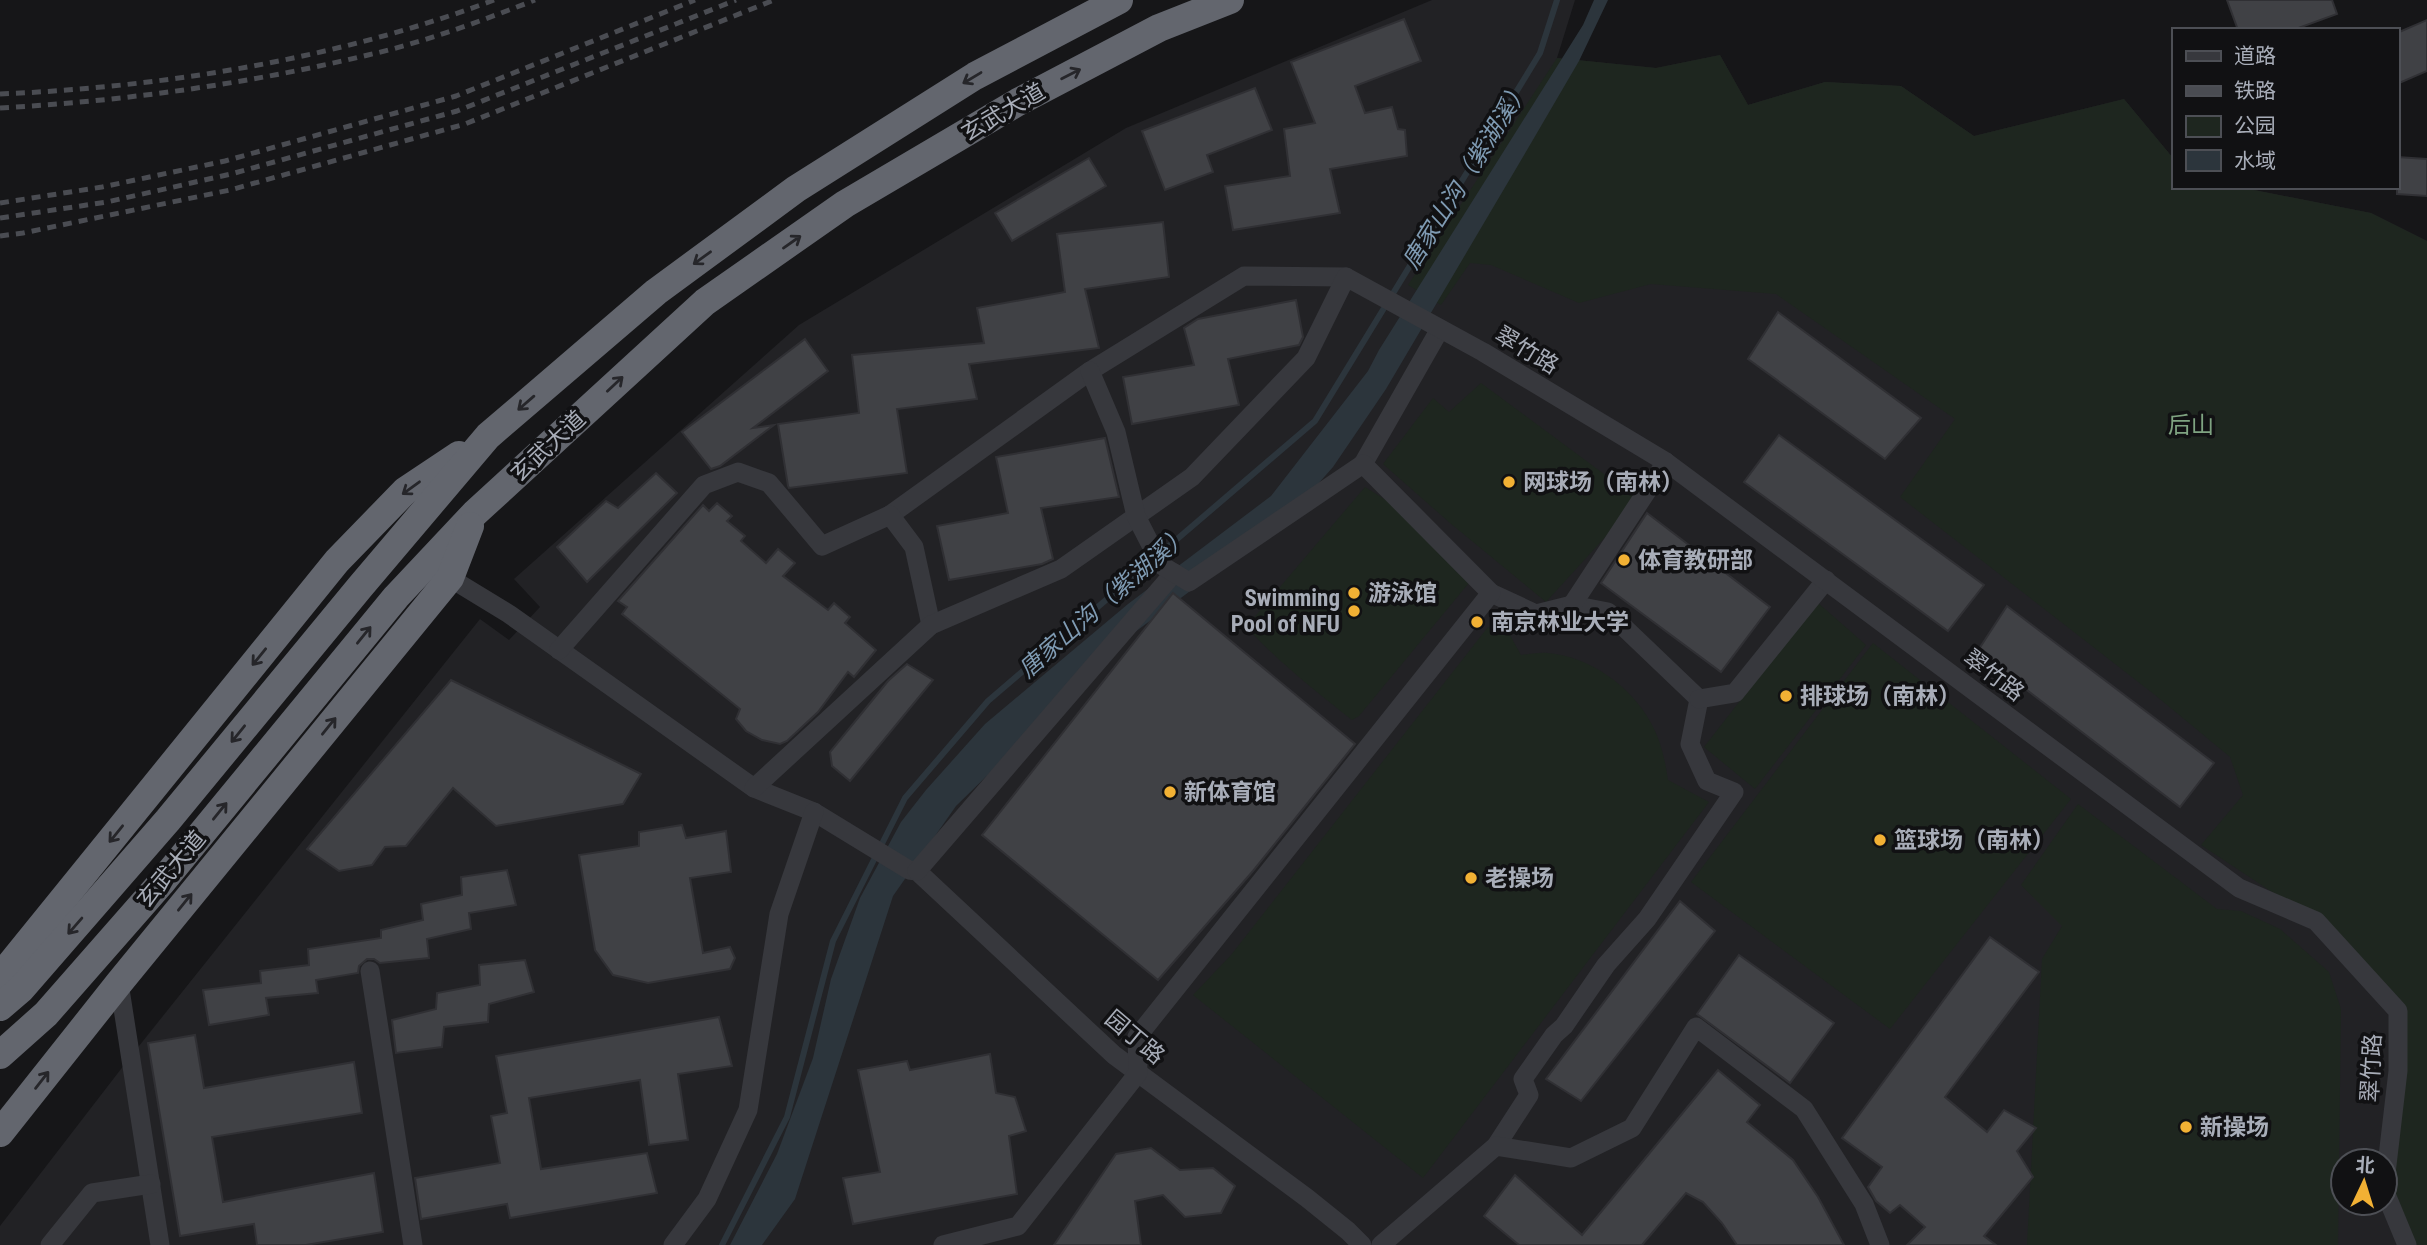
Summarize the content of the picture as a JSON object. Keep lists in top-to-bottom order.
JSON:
{
  "streets": {
    "highway": ["玄武大道"],
    "lane": ["翠竹路", "园丁路"]
  },
  "water": ["唐家山沟（紫湖溪）"],
  "parks": ["后山"],
  "places": [
    "网球场（南林）",
    "体育教研部",
    "游泳馆",
    "Swimming Pool of NFU",
    "南京林业大学",
    "排球场（南林）",
    "新体育馆",
    "篮球场（南林）",
    "老操场",
    "新操场"
  ],
  "legend": [
    "道路",
    "铁路",
    "公园",
    "水域"
  ],
  "north": "top"
}
